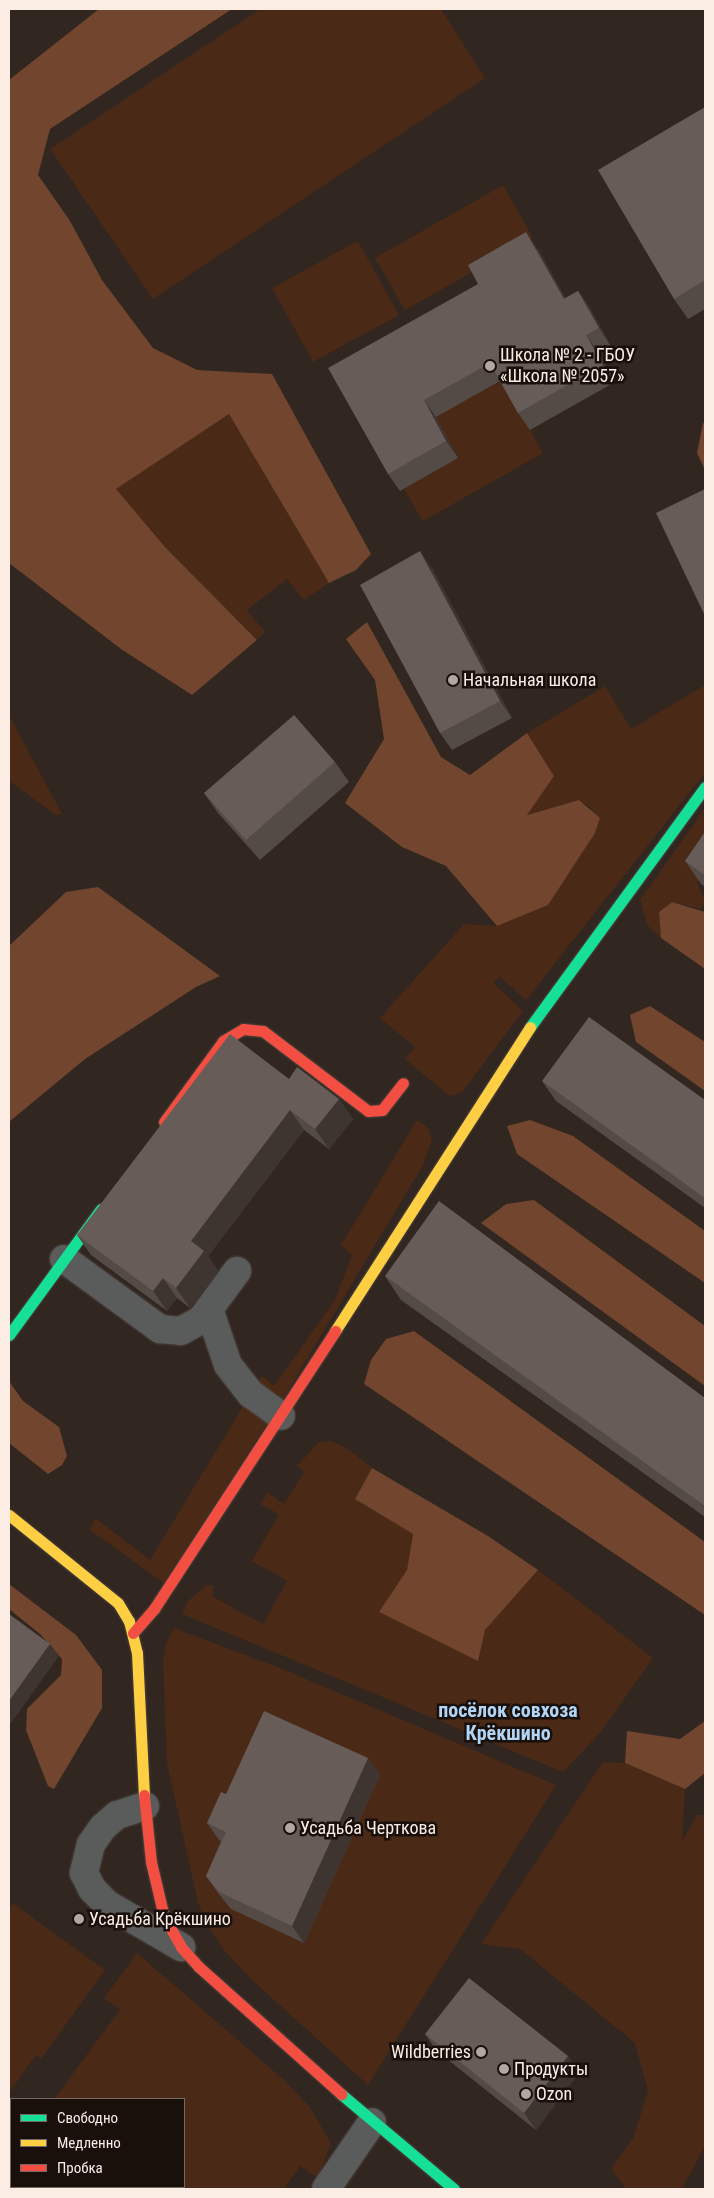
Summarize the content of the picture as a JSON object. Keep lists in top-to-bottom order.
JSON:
{
  "districts": ["посёлок совхоза Крёкшино"],
  "places": [
    "Школа № 2 - ГБОУ «Школа № 2057»",
    "Начальная школа",
    "Усадьба Черткова",
    "Усадьба Крёкшино",
    "Wildberries",
    "Продукты",
    "Ozon"
  ],
  "legend": ["Свободно", "Медленно", "Пробка"]
}
